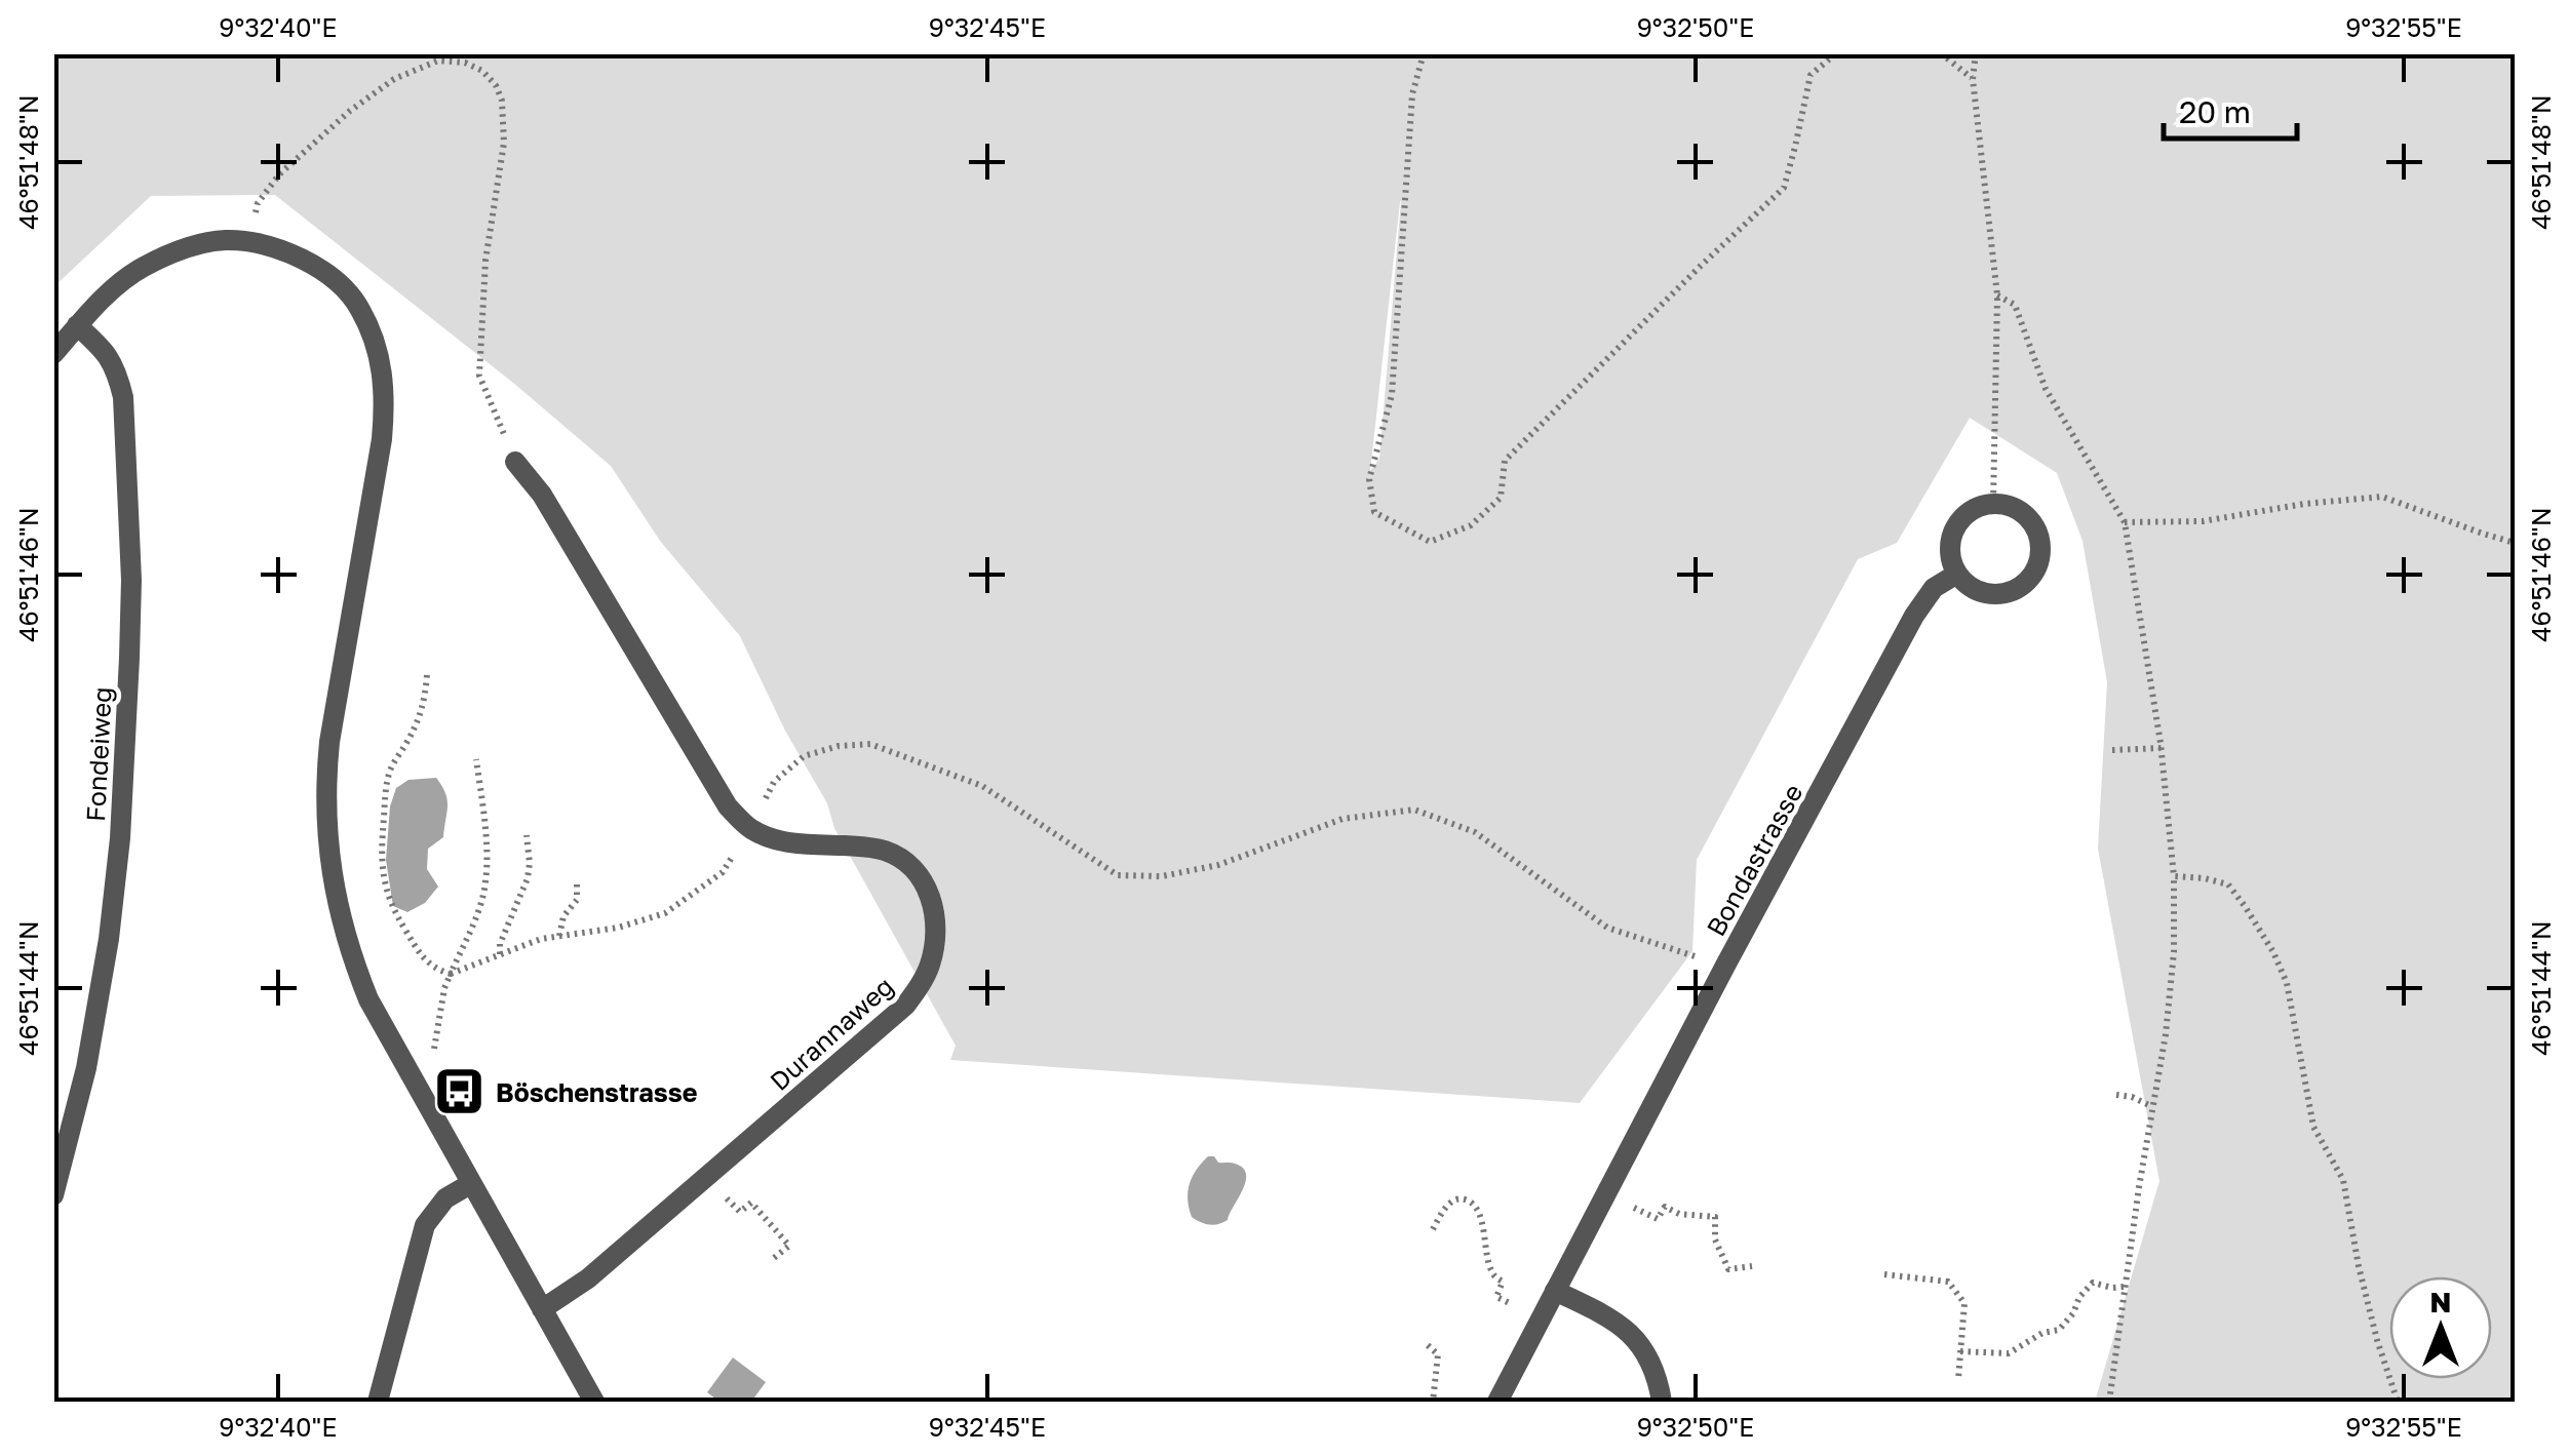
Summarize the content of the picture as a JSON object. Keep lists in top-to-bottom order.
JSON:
{
  "streets": {
    "street": ["Fondeiweg", "Bondastrasse", "Durannaweg"]
  },
  "places": {
    "bus stop": ["Böschenstrasse"]
  },
  "scale_bar": "20 m",
  "north": "top",
  "coordinates": [
    "9°32'40\"E",
    "9°32'45\"E",
    "9°32'50\"E",
    "9°32'55\"E",
    "46°51'48\"N",
    "46°51'46\"N",
    "46°51'44\"N"
  ]
}
